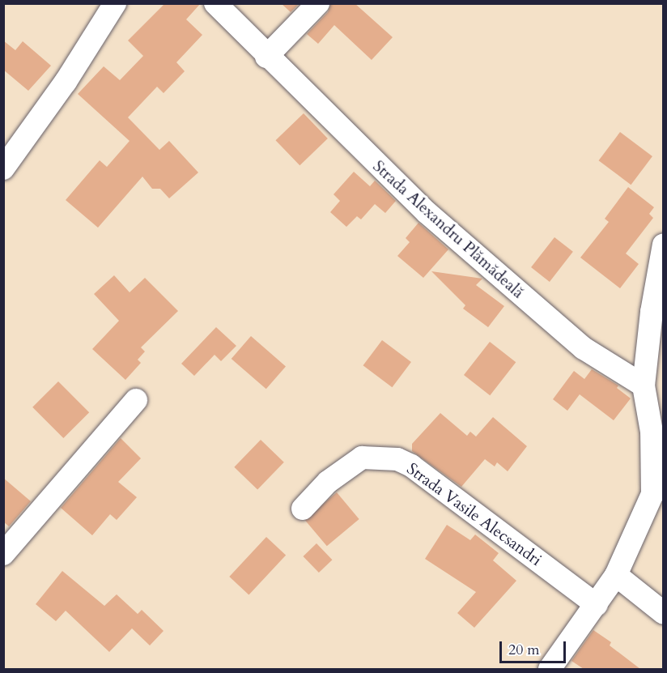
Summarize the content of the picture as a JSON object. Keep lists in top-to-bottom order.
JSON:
{
  "streets": {
    "street": ["Strada Alexandru Plămădeală", "Strada Vasile Alecsandri"]
  },
  "scale_bar": "20 m"
}
